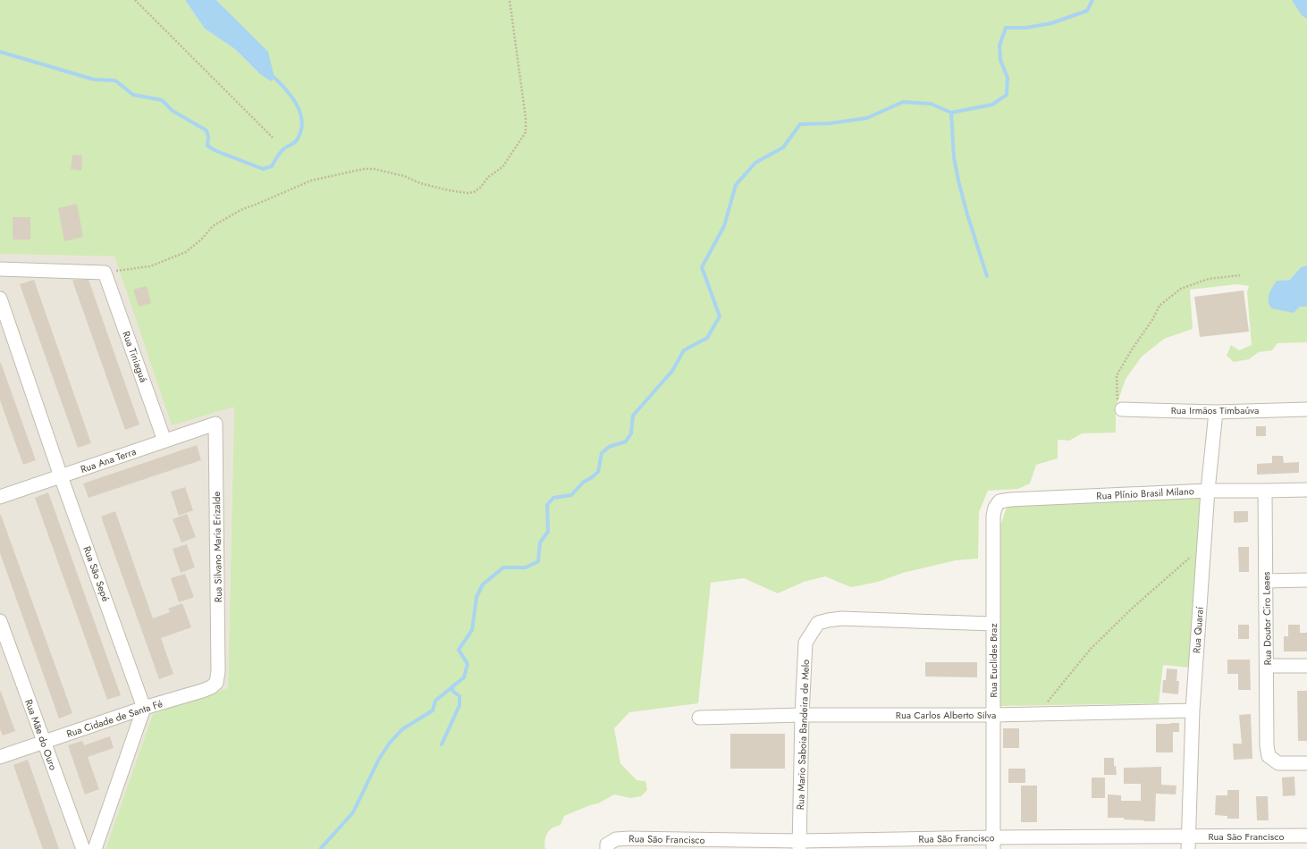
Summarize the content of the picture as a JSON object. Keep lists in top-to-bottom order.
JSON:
{
  "streets": {
    "street": [
      "Rua Tiniaguá",
      "Rua Irmãos Timbaúva",
      "Rua Ana Terra",
      "Rua Plínio Brasil Milano",
      "Rua Silvano Maria Erizalde",
      "Rua São Sepé",
      "Rua Doutor Ciro Leaes",
      "Rua Quaraí",
      "Rua Euclides Braz",
      "Rua Carlos Alberto Silva",
      "Rua Cidade de Santa Fé",
      "Rua Mãe do Ouro",
      "Rua Mario Saboia Bandeira de Melo",
      "Rua São Francisco"
    ]
  },
  "crossings": [
    ["Rua Tiniaguá", "Rua Ana Terra"],
    ["Rua Irmãos Timbaúva", "Rua Quaraí"],
    ["Rua Ana Terra", "Rua Silvano Maria Erizalde"],
    ["Rua Ana Terra", "Rua São Sepé"],
    ["Rua Plínio Brasil Milano", "Rua Doutor Ciro Leaes"],
    ["Rua Plínio Brasil Milano", "Rua Quaraí"],
    ["Rua Plínio Brasil Milano", "Rua Euclides Braz"],
    ["Rua Silvano Maria Erizalde", "Rua Cidade de Santa Fé"],
    ["Rua São Sepé", "Rua Cidade de Santa Fé"],
    ["Rua Quaraí", "Rua Carlos Alberto Silva"],
    ["Rua Quaraí", "Rua São Francisco"],
    ["Rua Euclides Braz", "Rua Carlos Alberto Silva"],
    ["Rua Euclides Braz", "Rua Mario Saboia Bandeira de Melo"],
    ["Rua Euclides Braz", "Rua São Francisco"],
    ["Rua Carlos Alberto Silva", "Rua Mario Saboia Bandeira de Melo"],
    ["Rua Cidade de Santa Fé", "Rua Mãe do Ouro"],
    ["Rua Mario Saboia Bandeira de Melo", "Rua São Francisco"]
  ]
}
